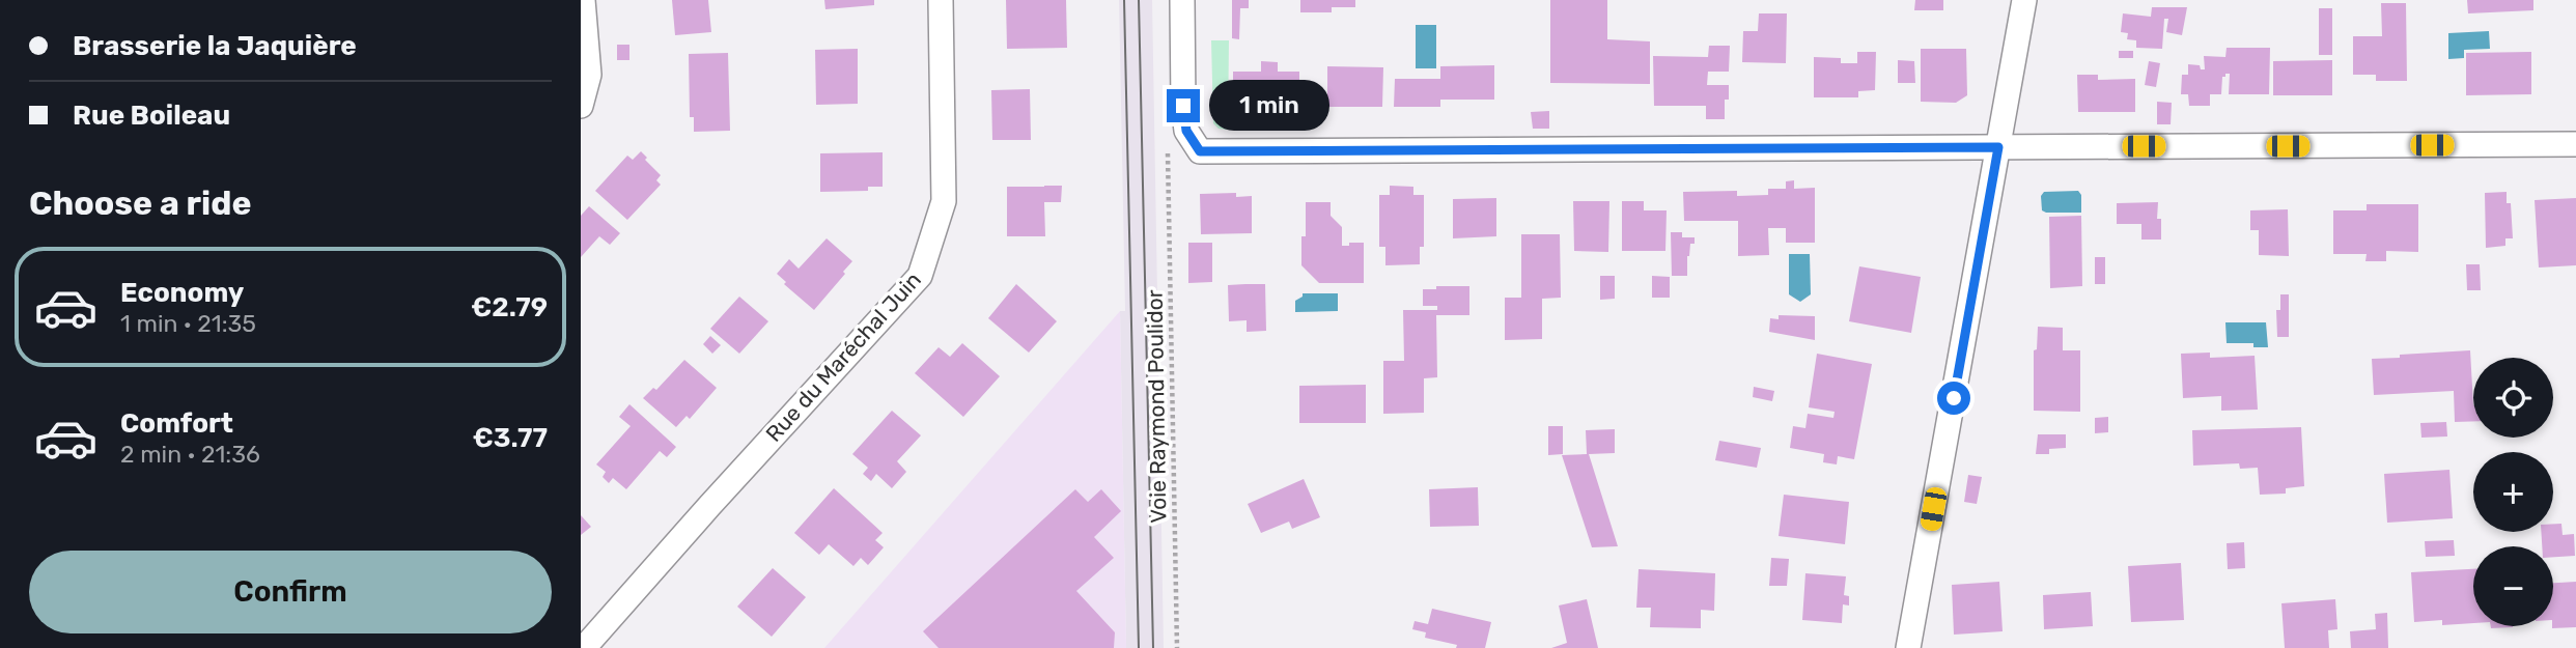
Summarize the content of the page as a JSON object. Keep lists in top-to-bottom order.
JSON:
{
  "streets": {
    "street": ["Rue du Maréchal Juin"],
    "path": ["Voie Raymond Poulidor"]
  },
  "page": {
    "banner": ["Brasserie la Jaquière", "Rue Boileau"],
    "bubble": "1 min",
    "heading": "Choose a ride",
    "list": [
      {
        "name": "Economy",
        "note": "1 min · 21:35",
        "value": "€2.79"
      },
      {
        "name": "Comfort",
        "note": "2 min · 21:36",
        "value": "€3.77"
      }
    ],
    "map_buttons": ["+", "−"],
    "buttons": "Confirm"
  }
}
